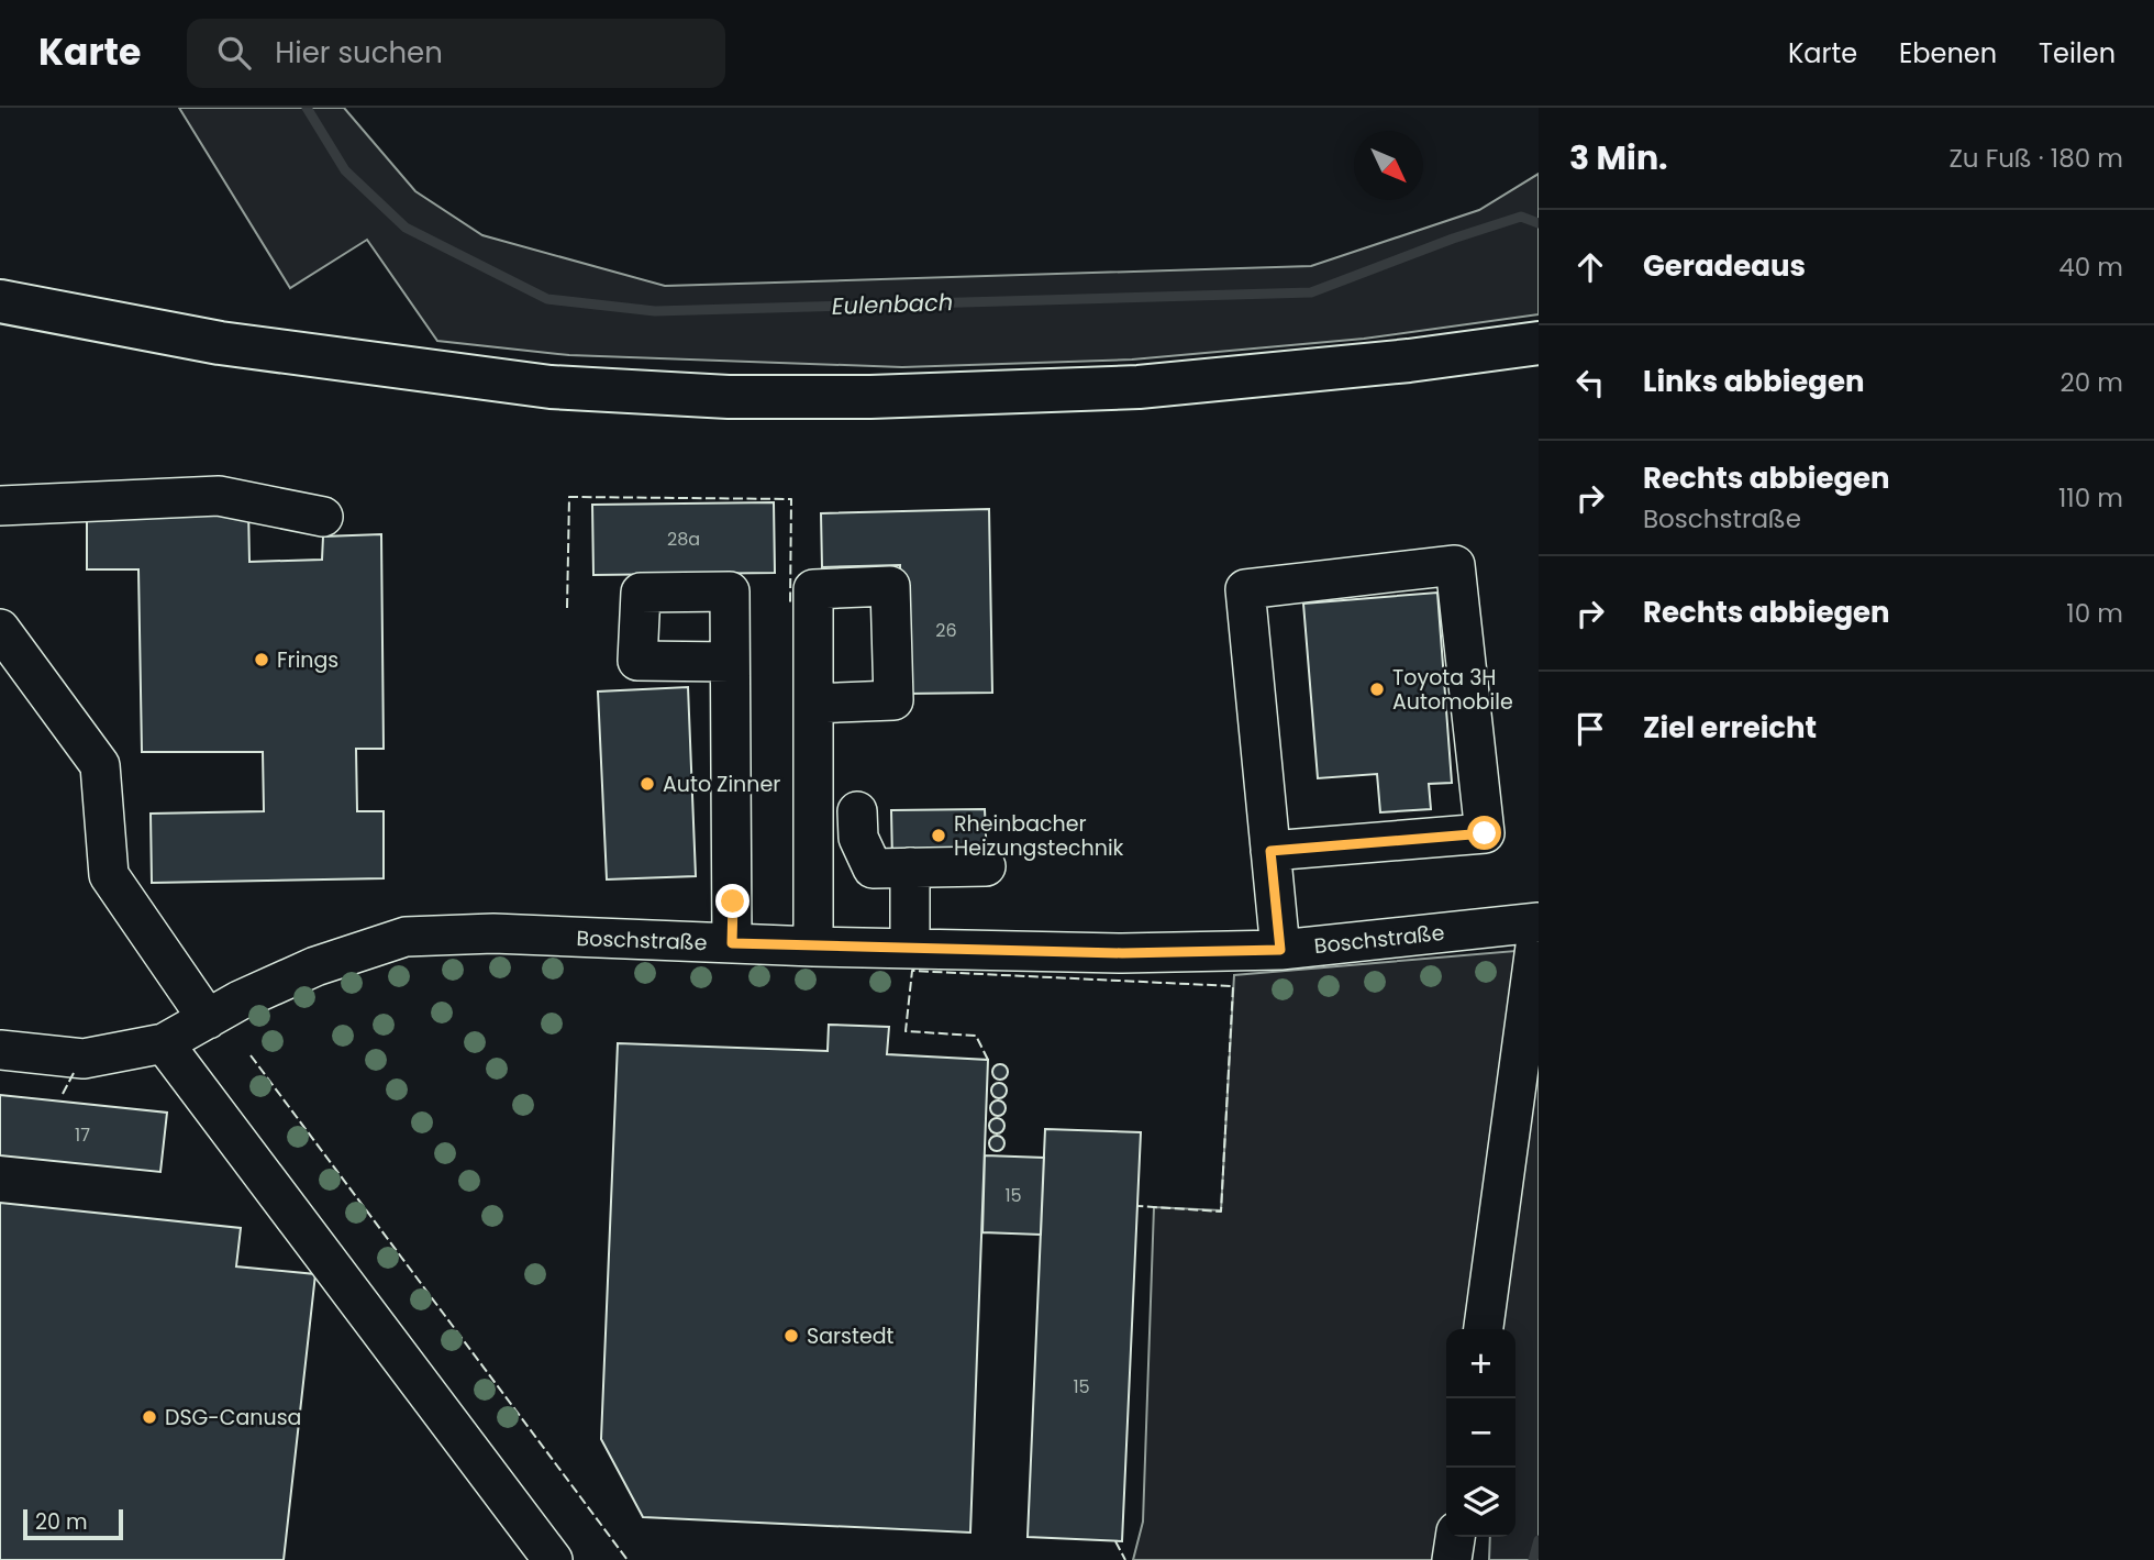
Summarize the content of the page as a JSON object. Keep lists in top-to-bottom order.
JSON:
{
  "streets": {
    "street": ["Boschstraße"]
  },
  "water": ["Eulenbach"],
  "places": [
    "Frings",
    "Toyota 3H Automobile",
    "Auto Zinner",
    "Rheinbacher Heizungstechnik",
    "Sarstedt",
    "DSG-Canusa"
  ],
  "house_numbers": [
    "28a",
    "26",
    "17",
    "15",
    "15"
  ],
  "scale_bar": "20 m",
  "north": "bottom right",
  "page": {
    "header": "Karte",
    "search": "Hier suchen",
    "nav": ["Karte", "Ebenen", "Teilen"],
    "heading": ["3 Min.", "Zu Fuß · 180 m"],
    "list": [
      ["Geradeaus", "40 m"],
      ["Links abbiegen", "20 m"],
      ["Rechts abbiegen", "Boschstraße", "110 m"],
      ["Rechts abbiegen", "10 m"],
      "Ziel erreicht"
    ],
    "map_buttons": ["+", "−"],
    "scale": "20 m"
  }
}
